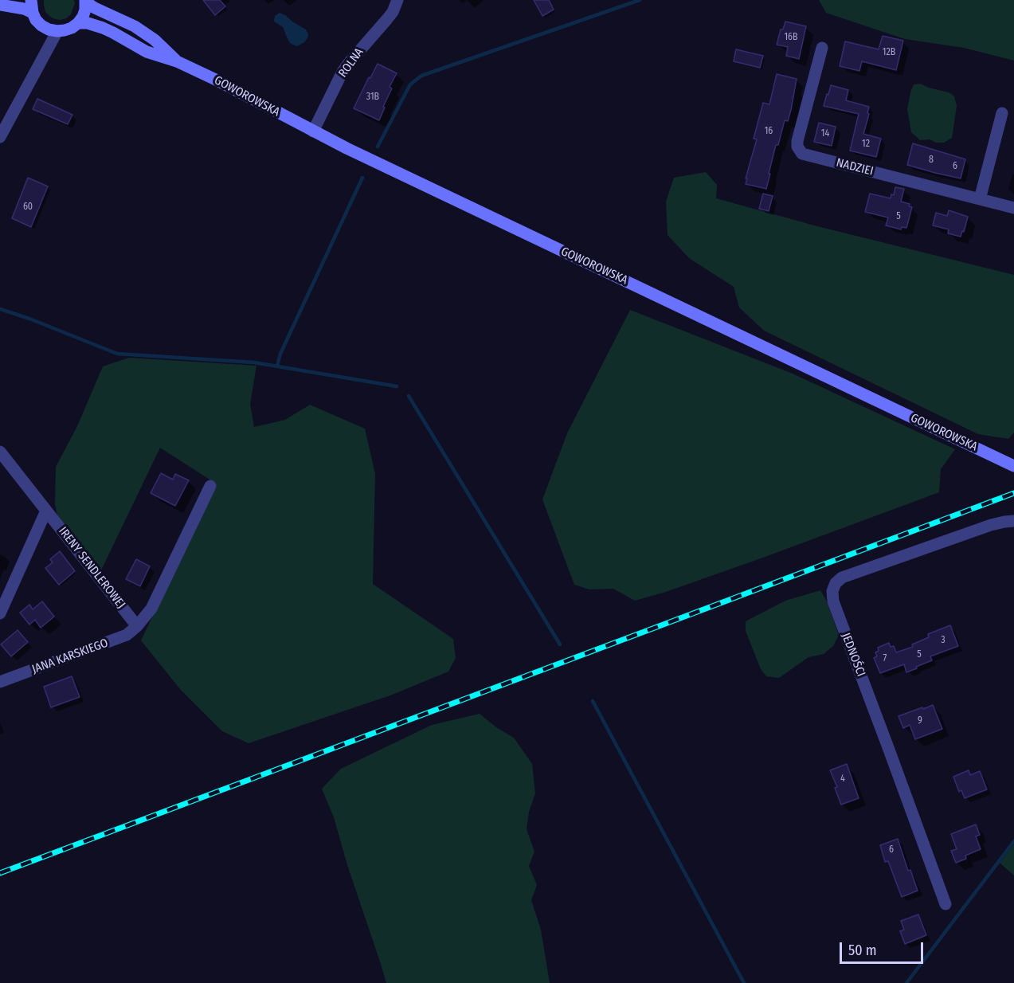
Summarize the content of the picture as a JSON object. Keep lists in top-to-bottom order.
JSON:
{
  "streets": {
    "main road": ["GOWOROWSKA"],
    "street": [
      "ROLNA",
      "NADZIEI",
      "IRENY SENDLEROWEJ",
      "JEDNOŚCI",
      "JANA KARSKIEGO"
    ]
  },
  "crossings": [
    ["ROLNA", "GOWOROWSKA"],
    ["IRENY SENDLEROWEJ", "JANA KARSKIEGO"]
  ],
  "house_numbers": [
    "16B",
    "12B",
    "31B",
    "16",
    "14",
    "12",
    "8",
    "6",
    "60",
    "5",
    "3",
    "5",
    "7",
    "9",
    "4",
    "6"
  ],
  "scale_bar": "50 m"
}
